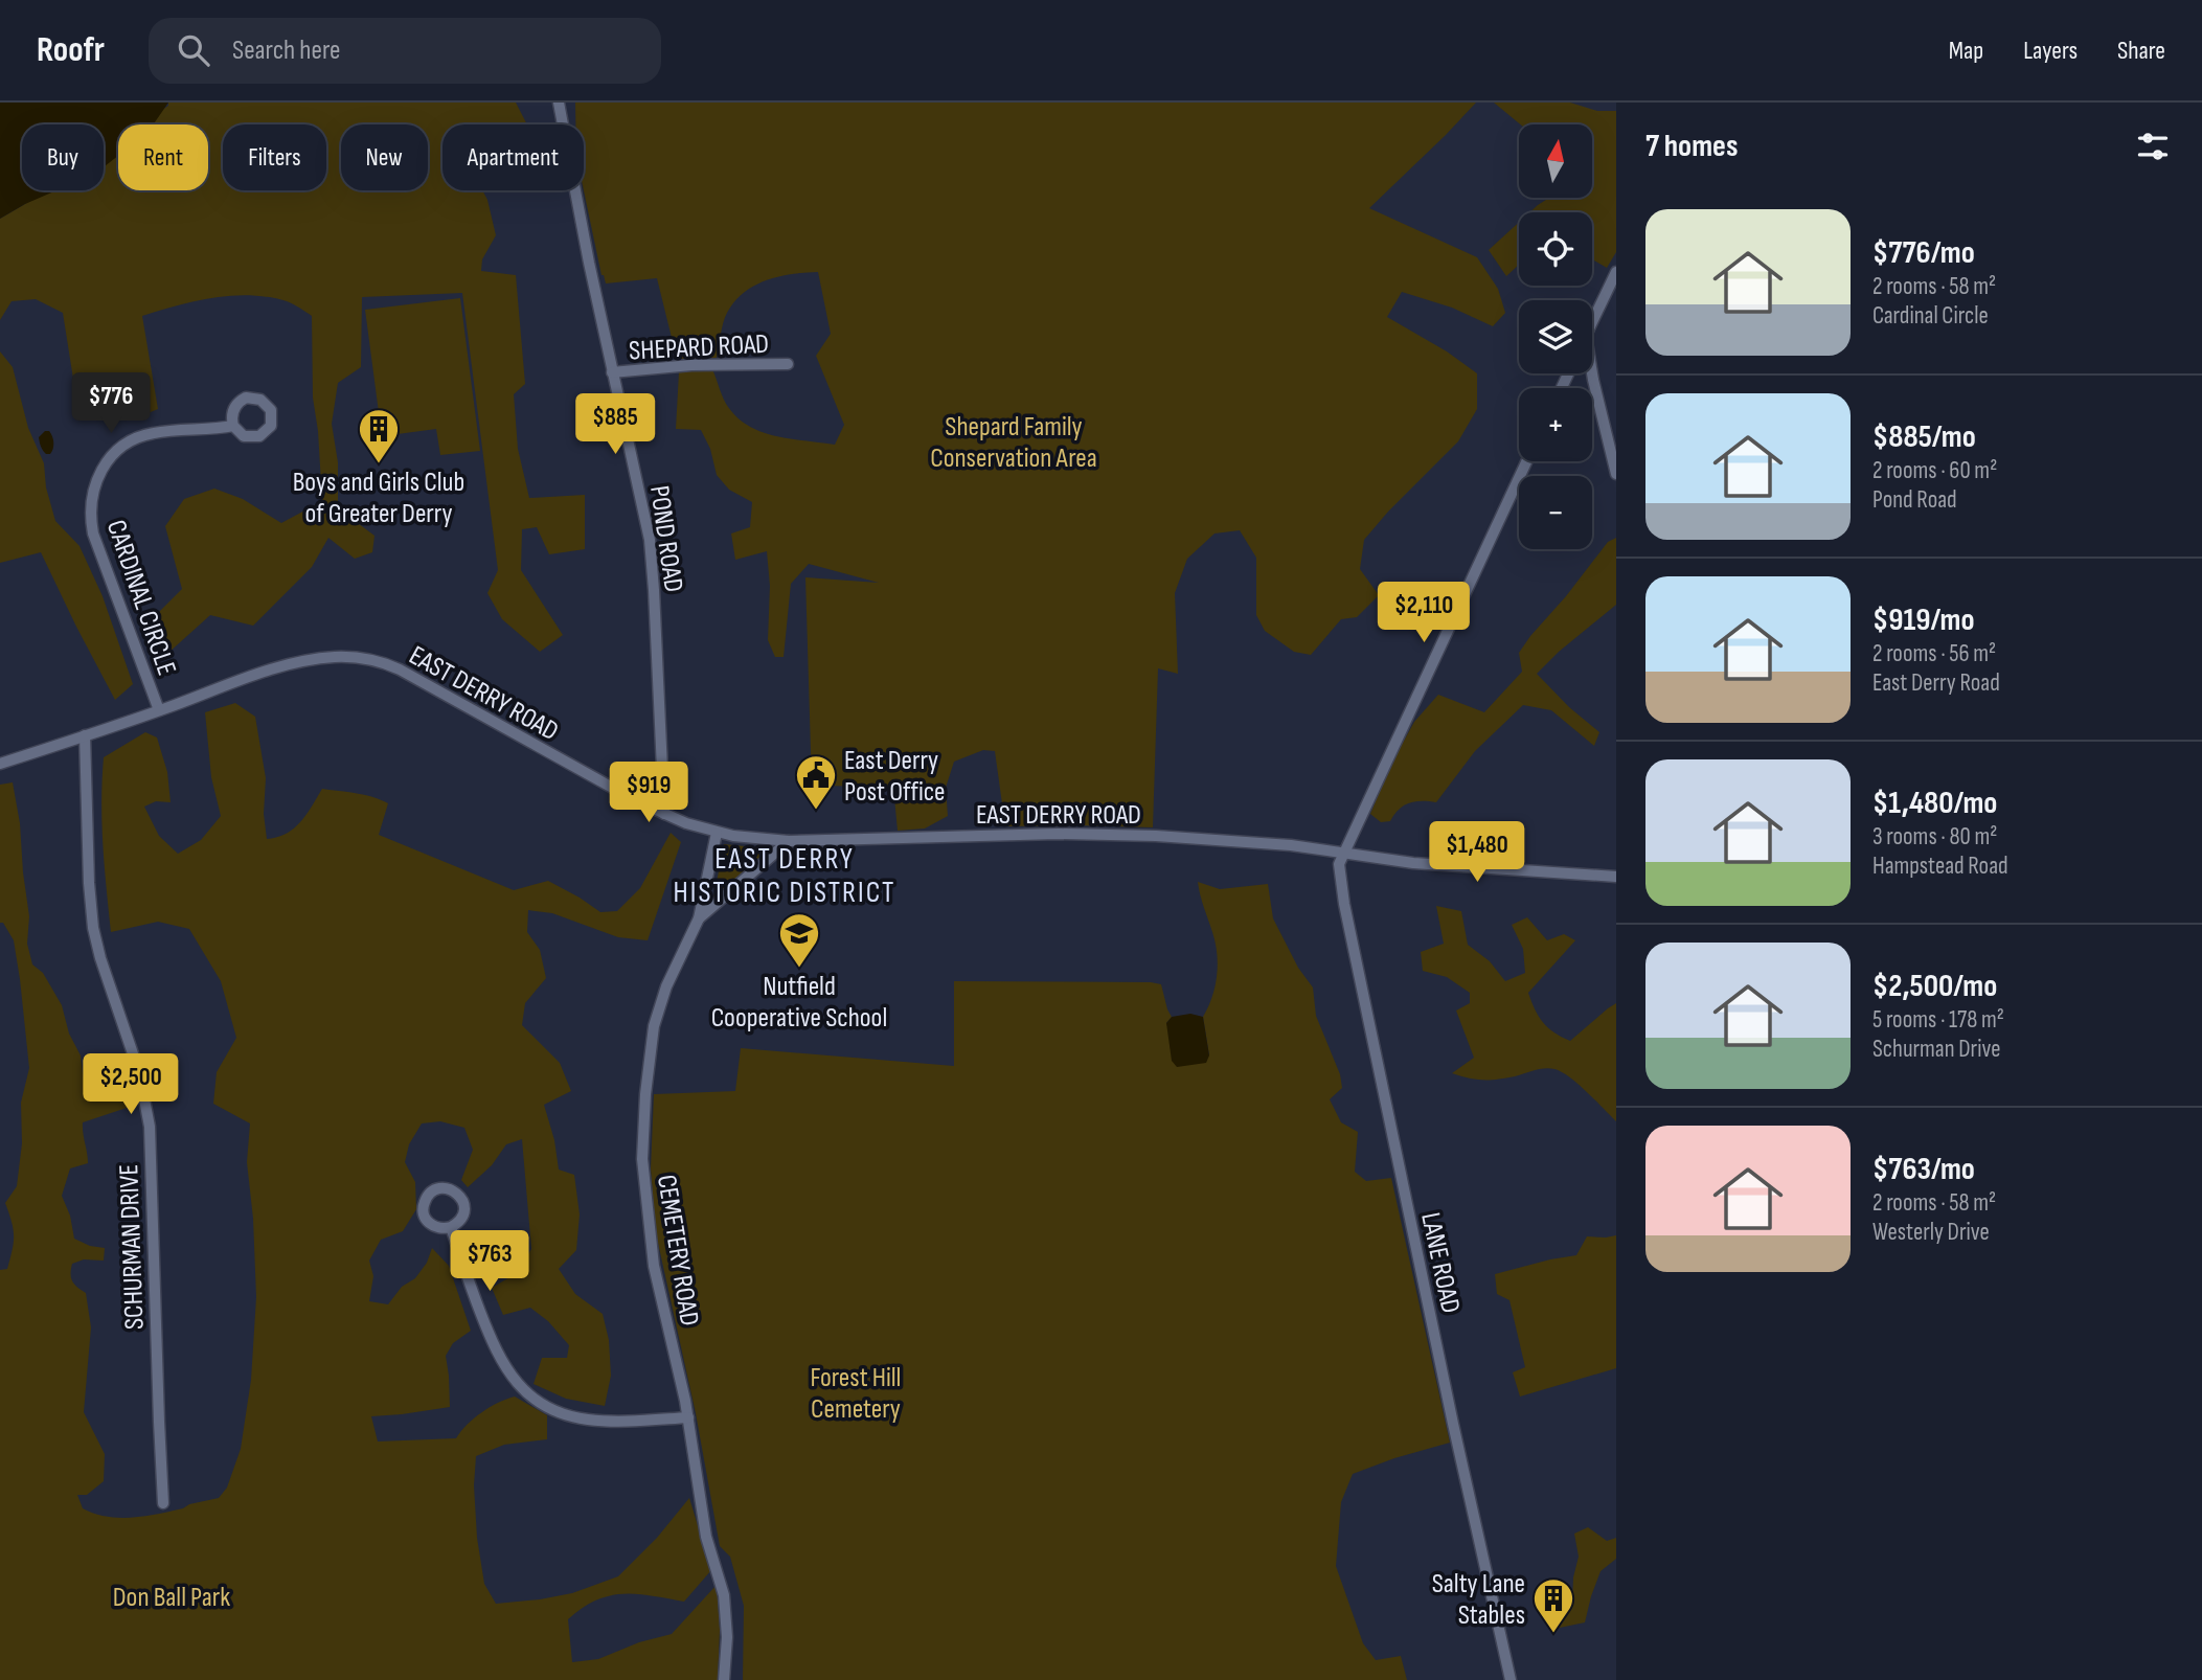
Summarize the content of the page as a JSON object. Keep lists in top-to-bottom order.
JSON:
{
  "streets": {
    "street": [
      "SHEPARD ROAD",
      "POND ROAD",
      "CARDINAL CIRCLE",
      "EAST DERRY ROAD",
      "SCHURMAN DRIVE",
      "CEMETERY ROAD",
      "LANE ROAD"
    ]
  },
  "crossings": [
    ["SHEPARD ROAD", "POND ROAD"],
    ["POND ROAD", "EAST DERRY ROAD"],
    ["CARDINAL CIRCLE", "EAST DERRY ROAD"],
    ["EAST DERRY ROAD", "SCHURMAN DRIVE"],
    ["EAST DERRY ROAD", "CEMETERY ROAD"],
    ["EAST DERRY ROAD", "LANE ROAD"]
  ],
  "districts": ["EAST DERRY HISTORIC DISTRICT"],
  "parks": ["Shepard Family Conservation Area", "Forest Hill Cemetery", "Don Ball Park"],
  "places": {
    "building": ["Boys and Girls Club of Greater Derry", "Salty Lane Stables"],
    "public building": ["East Derry Post Office"],
    "school or university": ["Nutfield Cooperative School"]
  },
  "north": "top",
  "page": {
    "header": "Roofr",
    "search": "Search here",
    "nav": ["Map", "Layers", "Share"],
    "heading": "7 homes",
    "map_buttons": ["+", "−"],
    "chip": [
      "Buy",
      "Rent",
      "Filters",
      "New",
      "Apartment"
    ],
    "list": [
      {
        "name": "$776/mo",
        "note": "2 rooms · 58 m² · Cardinal Circle"
      },
      {
        "name": "$885/mo",
        "note": "2 rooms · 60 m² · Pond Road"
      },
      {
        "name": "$919/mo",
        "note": "2 rooms · 56 m² · East Derry Road"
      },
      {
        "name": "$1,480/mo",
        "note": "3 rooms · 80 m² · Hampstead Road"
      },
      {
        "name": "$2,500/mo",
        "note": "5 rooms · 178 m² · Schurman Drive"
      },
      {
        "name": "$763/mo",
        "note": "2 rooms · 58 m² · Westerly Drive"
      }
    ],
    "price": [
      "$776",
      "$885",
      "$2,110",
      "$919",
      "$1,480",
      "$2,500",
      "$763"
    ]
  }
}
